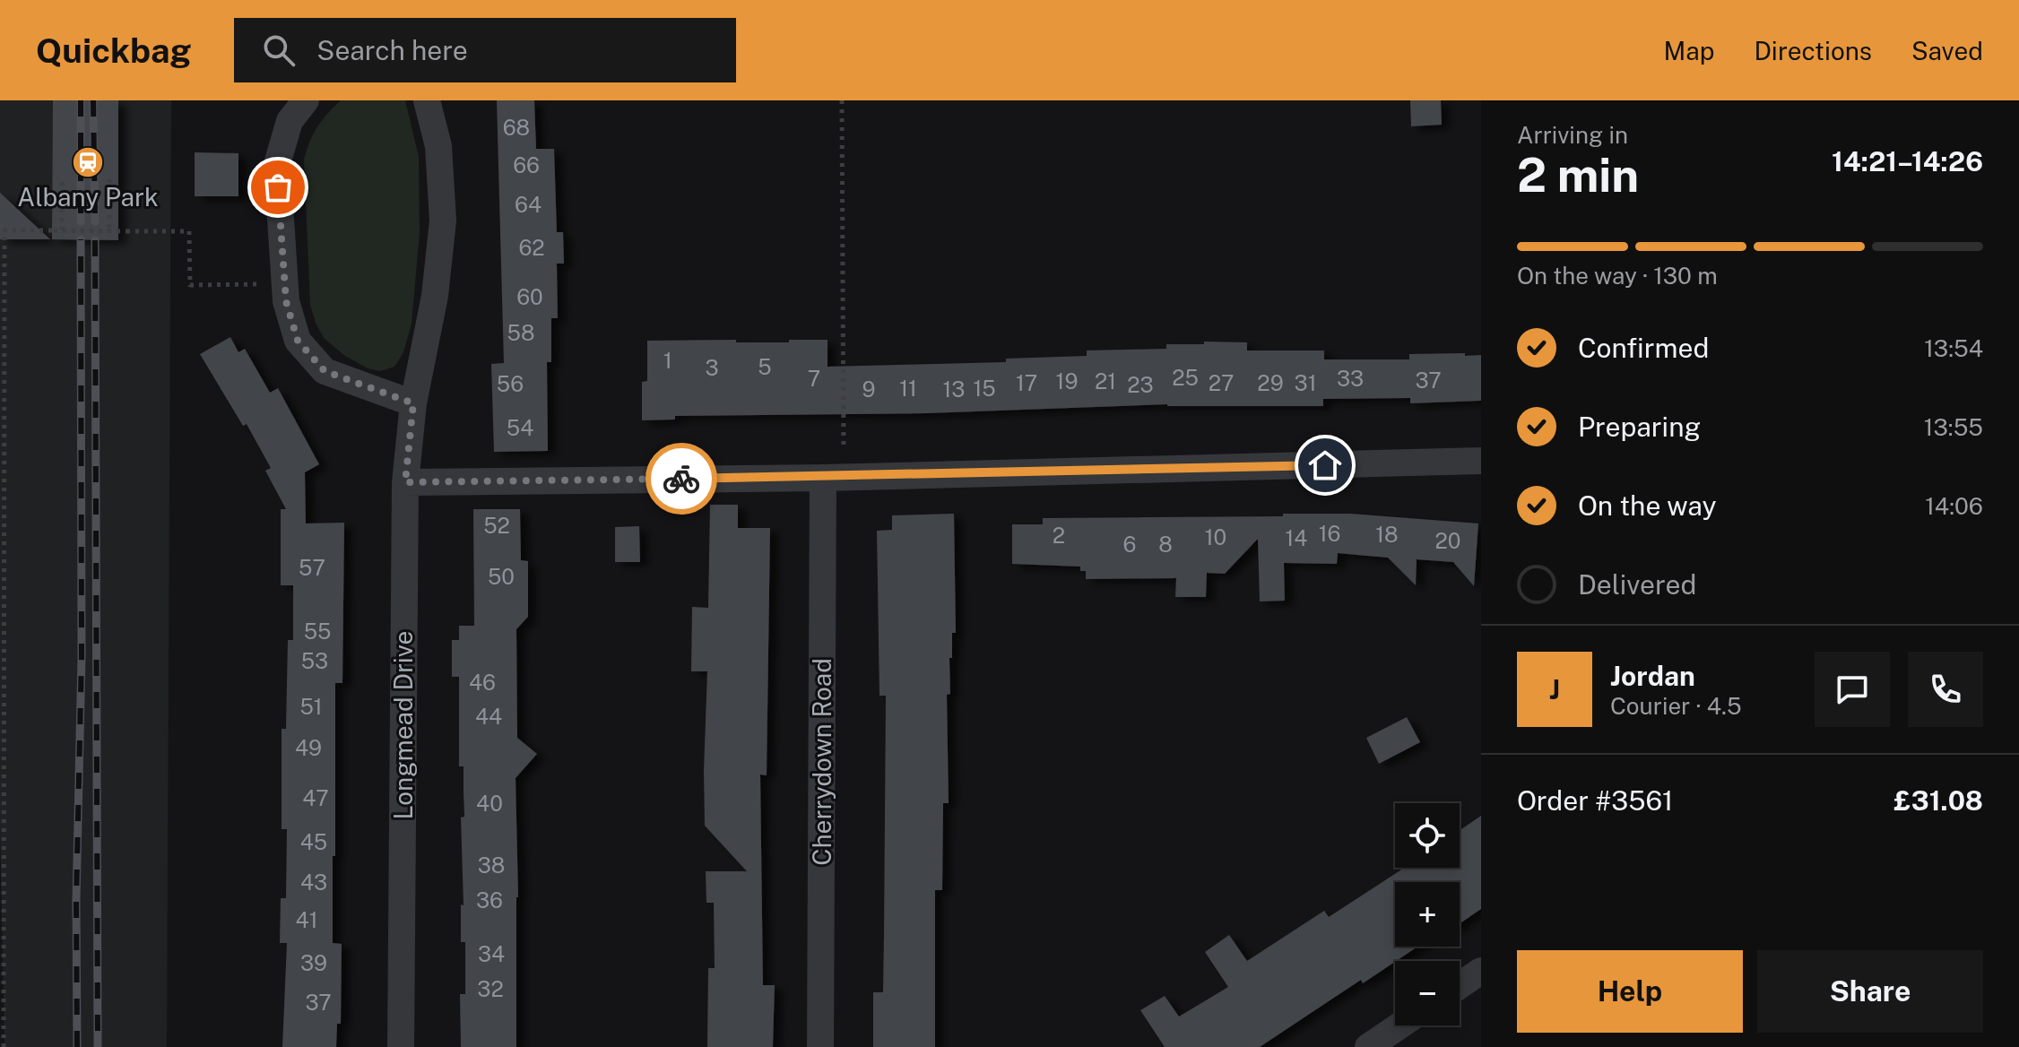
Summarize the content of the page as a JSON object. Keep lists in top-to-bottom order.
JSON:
{
  "streets": {
    "street": ["Longmead Drive", "Cherrydown Road"]
  },
  "places": {
    "station": ["Albany Park"]
  },
  "house_numbers": [
    "68",
    "66",
    "64",
    "62",
    "60",
    "58",
    "1",
    "5",
    "3",
    "25",
    "7",
    "33",
    "37",
    "19",
    "21",
    "17",
    "27",
    "29",
    "31",
    "56",
    "23",
    "11",
    "15",
    "9",
    "13",
    "54",
    "52",
    "16",
    "18",
    "2",
    "10",
    "14",
    "20",
    "6",
    "8",
    "57",
    "50",
    "55",
    "53",
    "46",
    "51",
    "44",
    "49",
    "47",
    "40",
    "45",
    "38",
    "43",
    "36",
    "41",
    "34",
    "39",
    "32",
    "37"
  ],
  "page": {
    "header": "Quickbag",
    "search": "Search here",
    "nav": ["Map", "Directions", "Saved"],
    "heading": ["2 min", "Arriving in", "14:21–14:26"],
    "panel": [
      "Jordan",
      "Courier · 4.5",
      "Order #3561",
      "£31.08"
    ],
    "bar": "On the way · 130 m",
    "list": [
      ["Confirmed", "13:54"],
      ["Preparing", "13:55"],
      ["On the way", "14:06"],
      "Delivered"
    ],
    "round": "J",
    "map_buttons": ["+", "−"],
    "buttons": ["Help", "Share"]
  }
}
